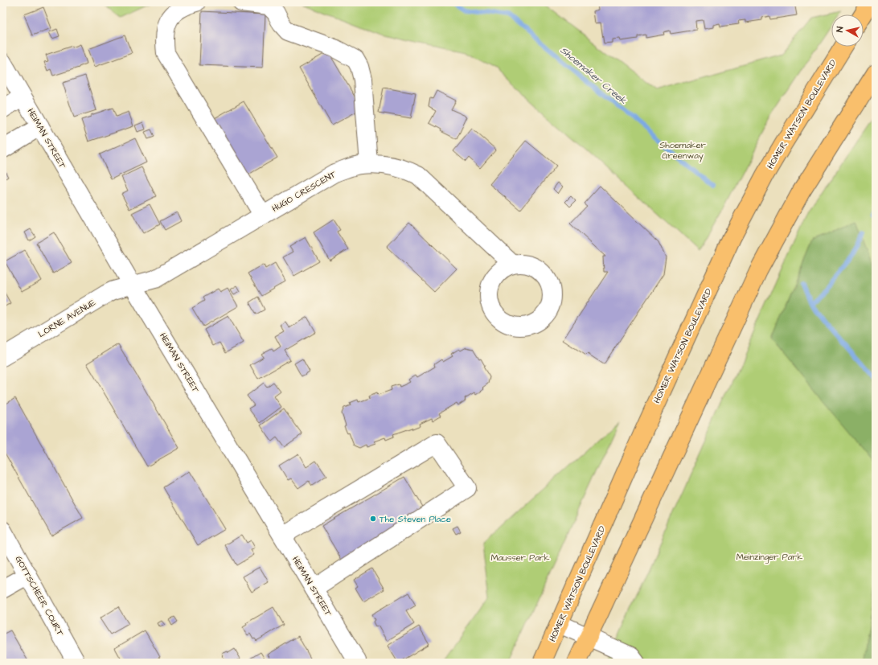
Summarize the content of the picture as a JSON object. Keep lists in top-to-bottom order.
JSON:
{
  "streets": {
    "main road": ["HOMER WATSON BOULEVARD"],
    "street": [
      "HEIMAN STREET",
      "HUGO CRESCENT",
      "LORNE AVENUE",
      "GOTTSCHEER COURT"
    ]
  },
  "crossings": [
    ["HEIMAN STREET", "HUGO CRESCENT"],
    ["HEIMAN STREET", "LORNE AVENUE"],
    ["HUGO CRESCENT", "LORNE AVENUE"]
  ],
  "water": ["Shoemaker Creek"],
  "parks": ["Shoemaker Greenway", "Meinzinger Park", "Mausser Park"],
  "places": ["The Steven Place"],
  "north": "left"
}
